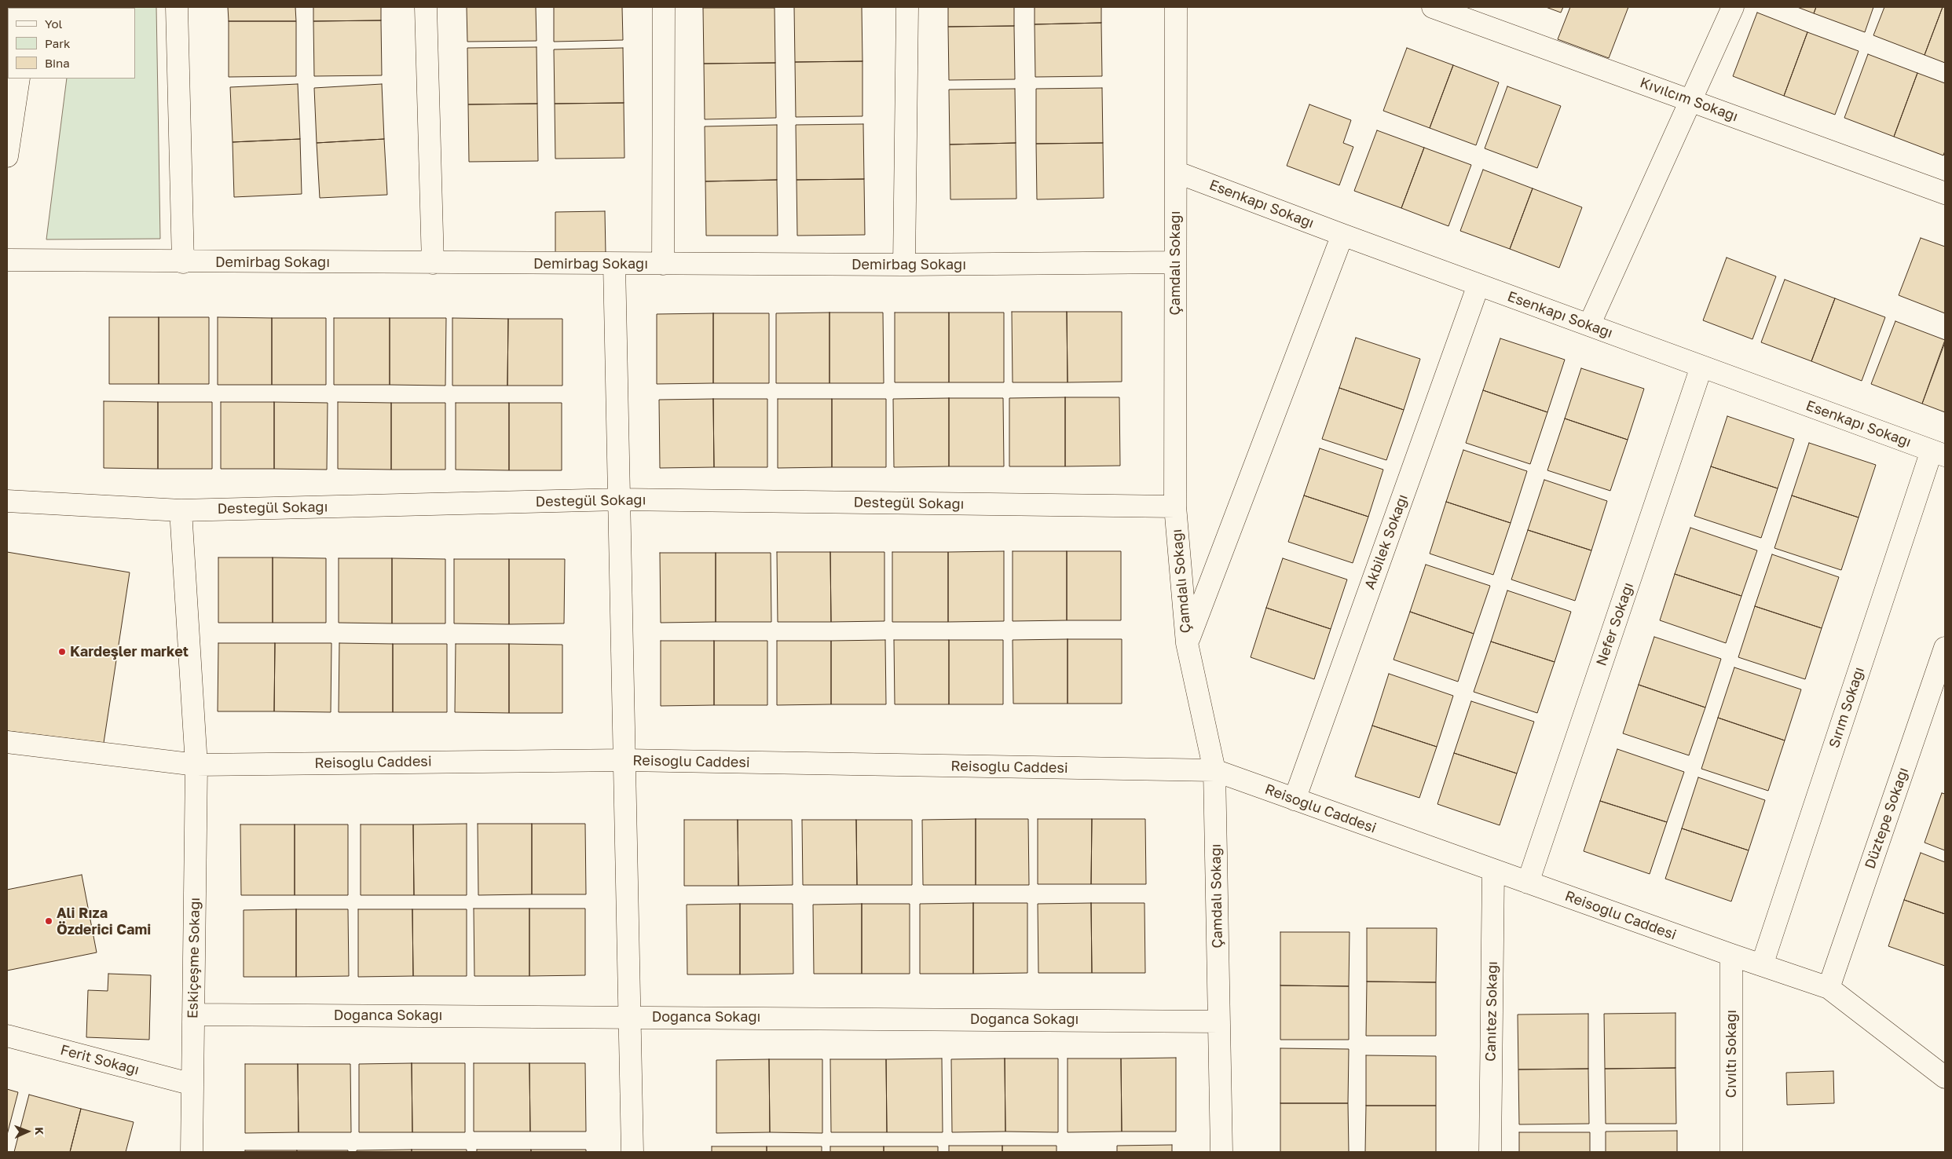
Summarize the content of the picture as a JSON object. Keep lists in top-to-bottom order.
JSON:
{
  "streets": {
    "street": [
      "Kıvılcım Sokağı",
      "Esenkapı Sokağı",
      "Demirbağ Sokağı",
      "Çamdalı Sokağı",
      "Destegül Sokağı",
      "Akbilek Sokağı",
      "Nefer Sokağı",
      "Sırım Sokağı",
      "Reisoğlu Caddesi",
      "Düztepe Sokağı",
      "Eskiçeşme Sokağı",
      "Canıtez Sokağı",
      "Doğanca Sokağı",
      "Cıvıltı Sokağı",
      "Ferit Sokağı"
    ]
  },
  "crossings": [
    ["Esenkapı Sokağı", "Çamdalı Sokağı"],
    ["Esenkapı Sokağı", "Akbilek Sokağı"],
    ["Esenkapı Sokağı", "Nefer Sokağı"],
    ["Esenkapı Sokağı", "Sırım Sokağı"],
    ["Demirbağ Sokağı", "Çamdalı Sokağı"],
    ["Çamdalı Sokağı", "Destegül Sokağı"],
    ["Çamdalı Sokağı", "Reisoğlu Caddesi"],
    ["Çamdalı Sokağı", "Doğanca Sokağı"],
    ["Destegül Sokağı", "Eskiçeşme Sokağı"],
    ["Akbilek Sokağı", "Reisoğlu Caddesi"],
    ["Nefer Sokağı", "Reisoğlu Caddesi"],
    ["Sırım Sokağı", "Reisoğlu Caddesi"],
    ["Reisoğlu Caddesi", "Düztepe Sokağı"],
    ["Reisoğlu Caddesi", "Eskiçeşme Sokağı"],
    ["Reisoğlu Caddesi", "Canıtez Sokağı"],
    ["Reisoğlu Caddesi", "Cıvıltı Sokağı"],
    ["Eskiçeşme Sokağı", "Doğanca Sokağı"],
    ["Eskiçeşme Sokağı", "Ferit Sokağı"]
  ],
  "places": ["Kardeşler market", "Ali Rıza Özderici Cami"],
  "legend": ["Yol", "Park", "Bina"],
  "north": "right"
}
